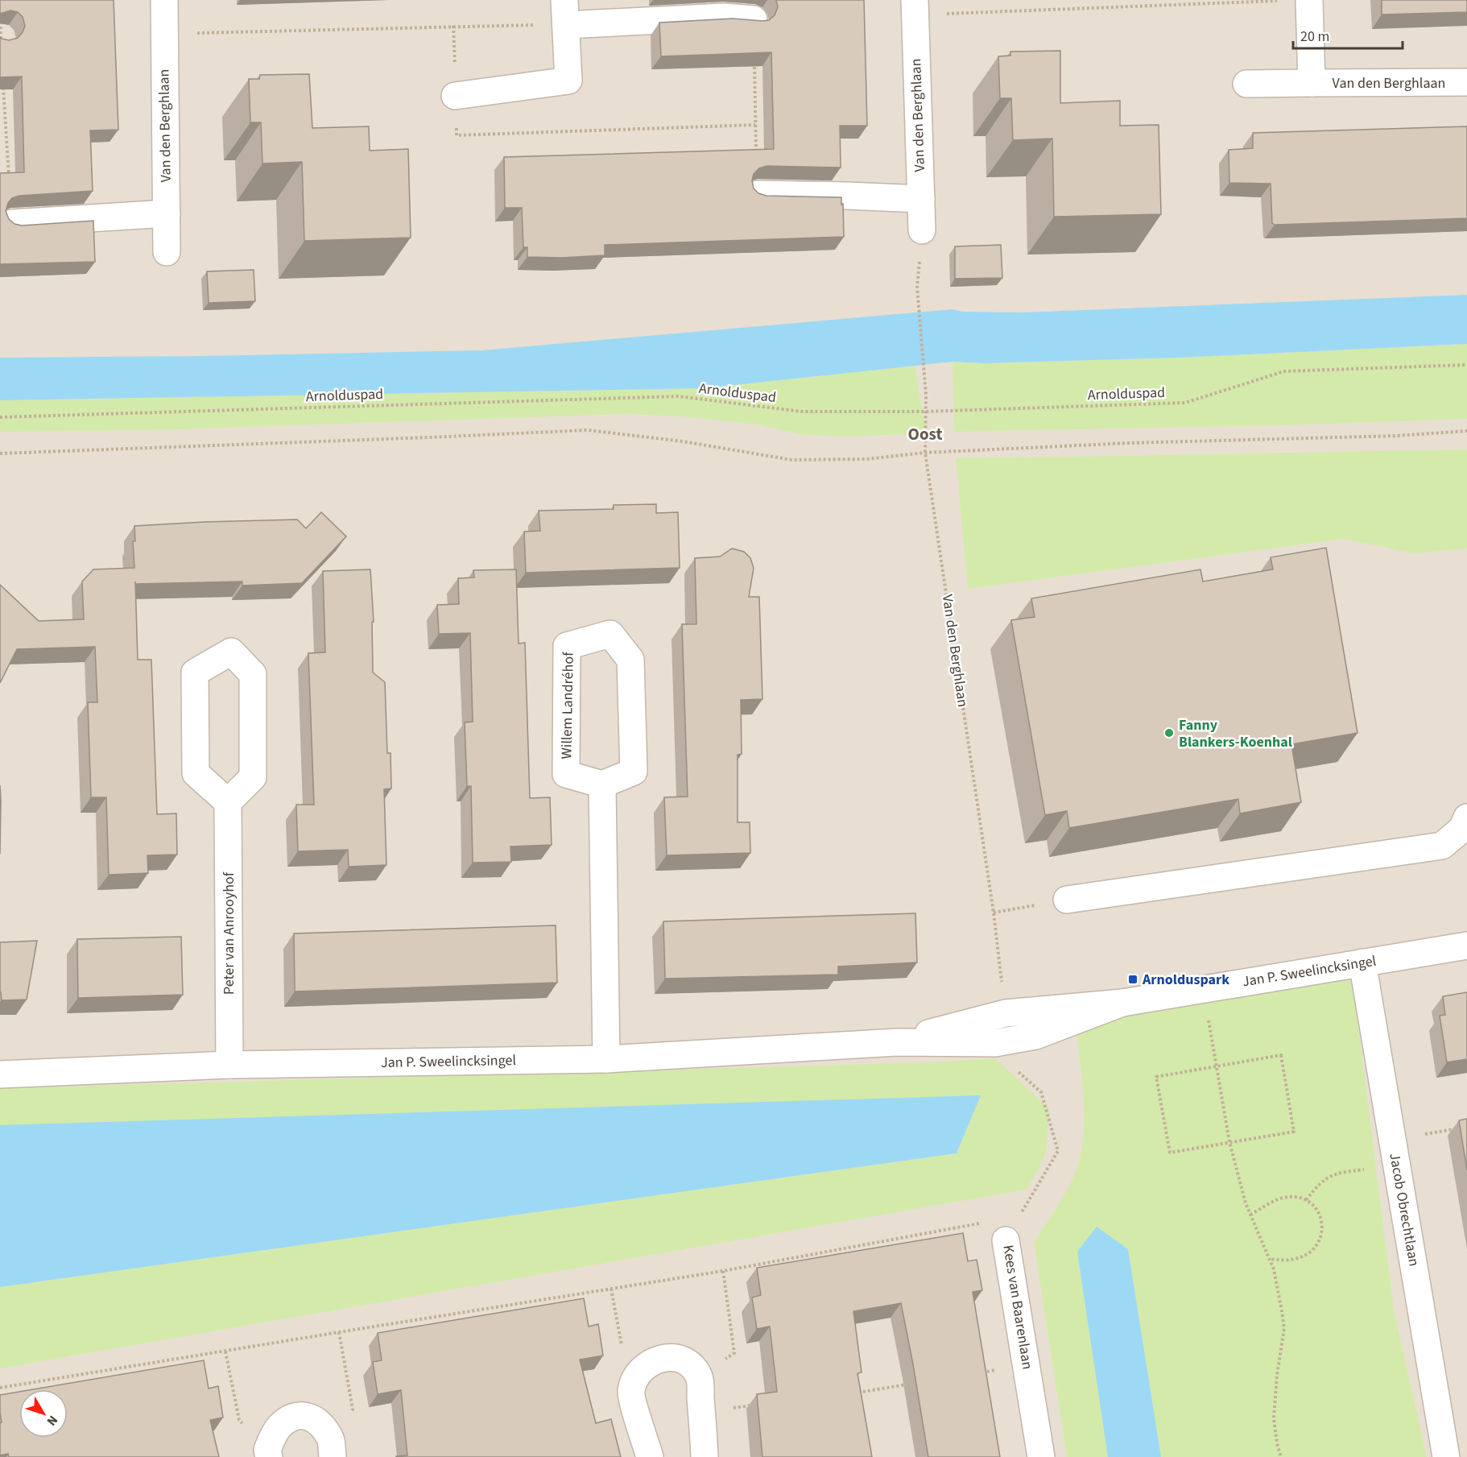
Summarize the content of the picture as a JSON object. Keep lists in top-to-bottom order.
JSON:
{
  "streets": {
    "street": [
      "Van den Berghlaan",
      "Willem Landréhof",
      "Peter van Anrooyhof",
      "Jan P. Sweelincksingel",
      "Jacob Obrechtlaan",
      "Kees van Baarenlaan"
    ],
    "path": ["Arnolduspad"]
  },
  "crossings": [
    ["Van den Berghlaan", "Arnolduspad"],
    ["Van den Berghlaan", "Jan P. Sweelincksingel"],
    ["Peter van Anrooyhof", "Jan P. Sweelincksingel"],
    ["Jan P. Sweelincksingel", "Jacob Obrechtlaan"],
    ["Jan P. Sweelincksingel", "Kees van Baarenlaan"]
  ],
  "districts": ["Oost"],
  "places": {
    "other": ["Fanny Blankers-Koenhal"],
    "transit": ["Arnolduspark"]
  },
  "scale_bar": "20 m",
  "north": "bottom right"
}
